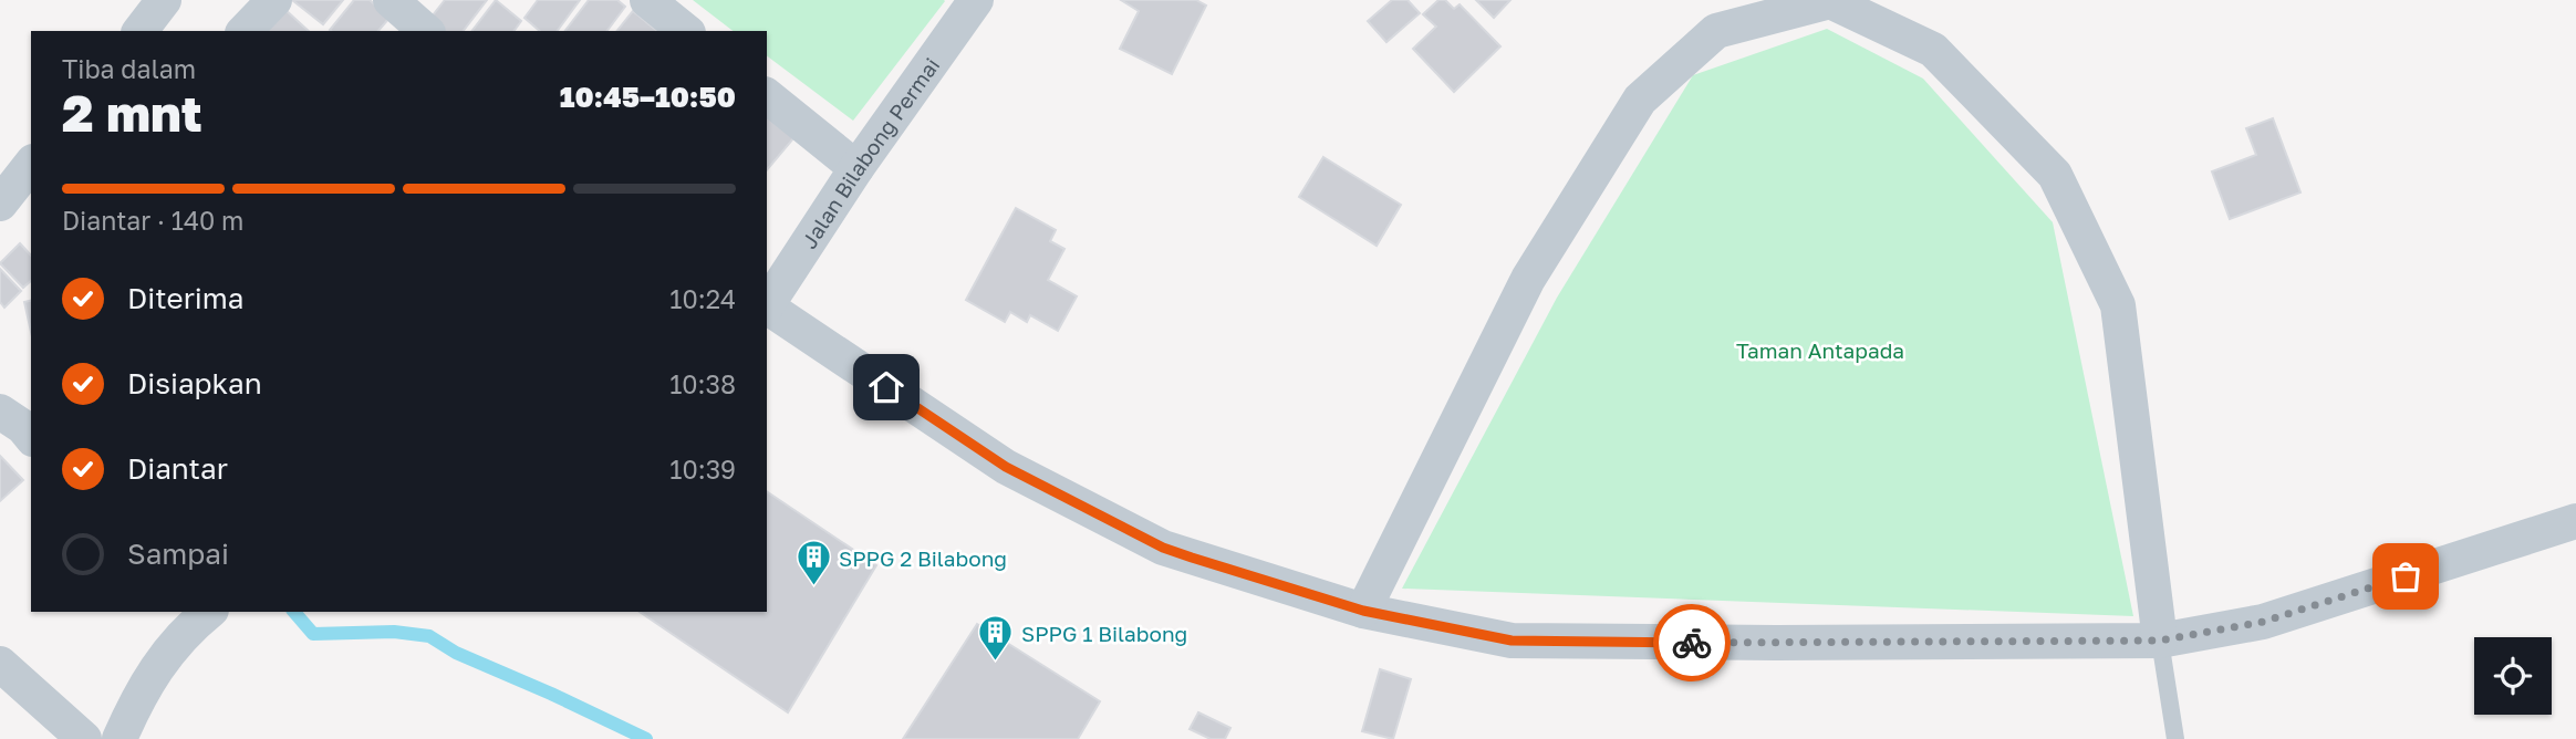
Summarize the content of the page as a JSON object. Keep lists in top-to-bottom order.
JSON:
{
  "streets": {
    "street": ["Jalan Bilabong Permai"]
  },
  "parks": ["Taman Antapada"],
  "places": {
    "building": ["SPPG 2 Bilabong", "SPPG 1 Bilabong"]
  },
  "page": {
    "heading": ["2 mnt", "Tiba dalam", "10:45–10:50"],
    "bar": "Diantar · 140 m",
    "list": [
      ["Diterima", "10:24"],
      ["Disiapkan", "10:38"],
      ["Diantar", "10:39"],
      "Sampai"
    ]
  }
}
